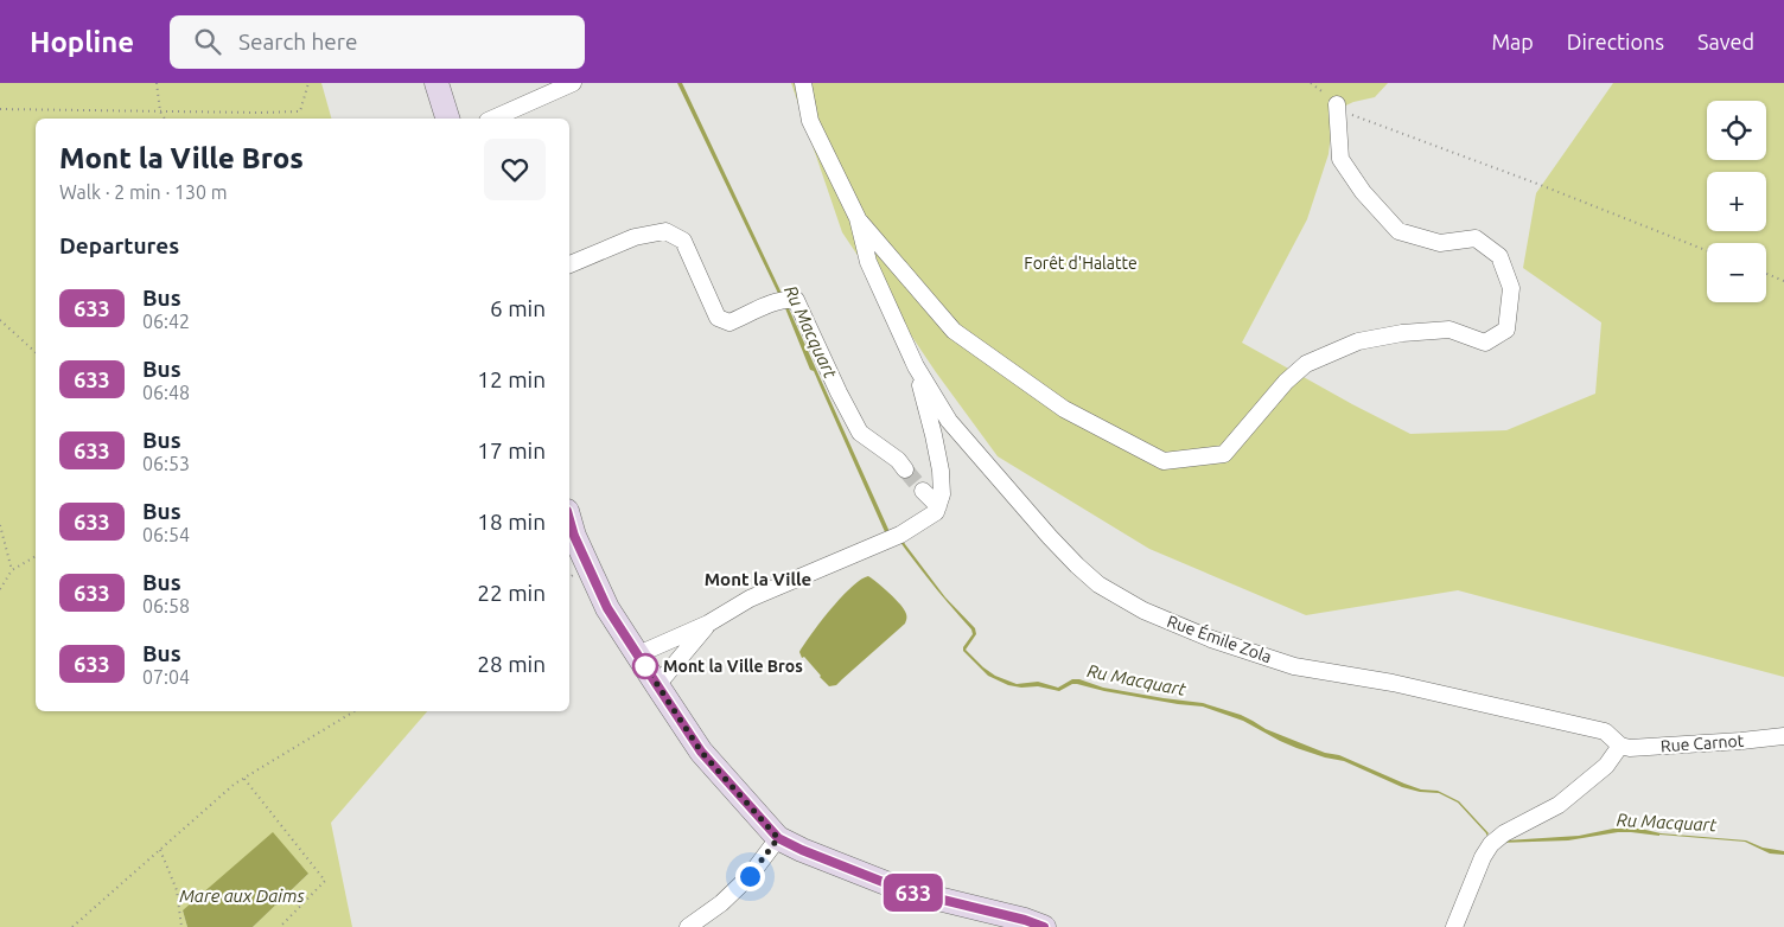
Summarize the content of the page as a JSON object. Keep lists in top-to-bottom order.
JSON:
{
  "streets": {
    "street": ["Rue Émile Zola", "Rue Carnot"]
  },
  "crossings": [
    ["Rue Émile Zola", "Rue Carnot"]
  ],
  "districts": ["Mont la Ville"],
  "water": ["Ru Macquart", "Mare aux Daims"],
  "parks": ["Forêt d'Halatte"],
  "places": ["Mont la Ville Bros"],
  "lines": ["bus line 633"],
  "page": {
    "header": "Hopline",
    "search": "Search here",
    "nav": ["Map", "Directions", "Saved"],
    "on_map": "633",
    "map_buttons": ["+", "−"],
    "heading": [
      ["Mont la Ville Bros", "Walk · 2 min · 130 m"],
      "Departures"
    ],
    "list": [
      {
        "mark": "633",
        "name": "Bus",
        "note": "06:42",
        "value": "6 min"
      },
      {
        "mark": "633",
        "name": "Bus",
        "note": "06:48",
        "value": "12 min"
      },
      {
        "mark": "633",
        "name": "Bus",
        "note": "06:53",
        "value": "17 min"
      },
      {
        "mark": "633",
        "name": "Bus",
        "note": "06:54",
        "value": "18 min"
      },
      {
        "mark": "633",
        "name": "Bus",
        "note": "06:58",
        "value": "22 min"
      },
      {
        "mark": "633",
        "name": "Bus",
        "note": "07:04",
        "value": "28 min"
      }
    ]
  }
}
